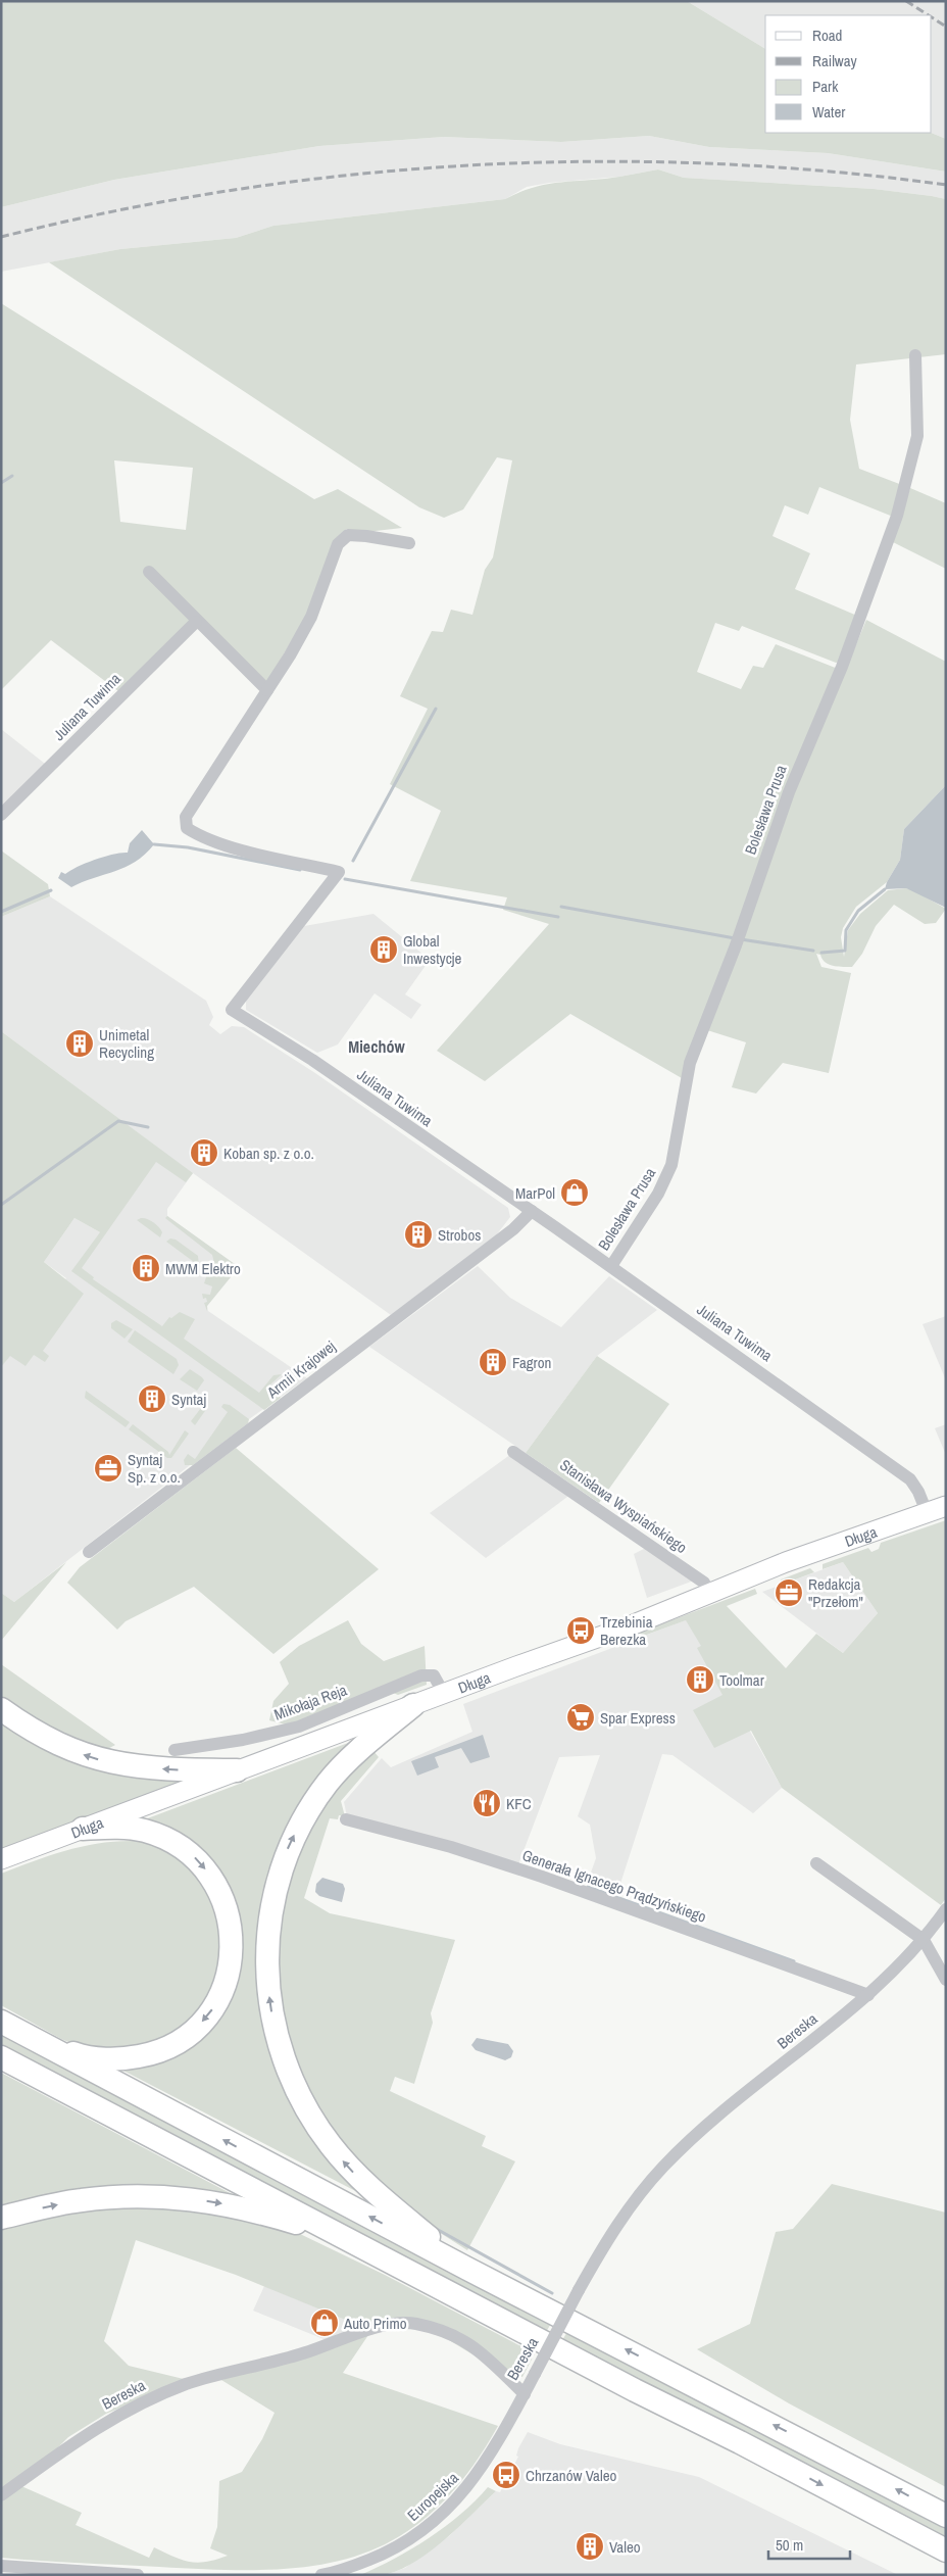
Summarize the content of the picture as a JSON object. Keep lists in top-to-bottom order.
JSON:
{
  "streets": {
    "main road": ["Długa"],
    "street": [
      "Juliana Tuwima",
      "Bolesława Prusa",
      "Armii Krajowej",
      "Stanisława Wyspiańskiego",
      "Mikołaja Reja",
      "Generała Ignacego Prądzyńskiego",
      "Bereska",
      "Europejska"
    ]
  },
  "crossings": [
    ["Juliana Tuwima", "Bolesława Prusa"],
    ["Juliana Tuwima", "Armii Krajowej"],
    ["Juliana Tuwima", "Długa"],
    ["Stanisława Wyspiańskiego", "Długa"],
    ["Długa", "Mikołaja Reja"],
    ["Generała Ignacego Prądzyńskiego", "Bereska"],
    ["Bereska", "Europejska"]
  ],
  "districts": ["Miechów"],
  "places": {
    "building": [
      "Global Inwestycje",
      "Unimetal Recycling",
      "Koban sp. z o.o.",
      "Strobos",
      "MWM Elektro",
      "Fagron",
      "Syntaj",
      "Toolmar",
      "Valeo"
    ],
    "shop": ["MarPol", "Auto Primo"],
    "office": ["Syntaj Sp. z o.o.", "Redakcja \"Przełom\""],
    "bus stop": ["Trzebinia Berezka", "Chrzanów Valeo"],
    "supermarket": ["Spar Express"],
    "restaurant": ["KFC"]
  },
  "legend": [
    "Road",
    "Railway",
    "Park",
    "Water"
  ],
  "scale_bar": "50 m"
}
